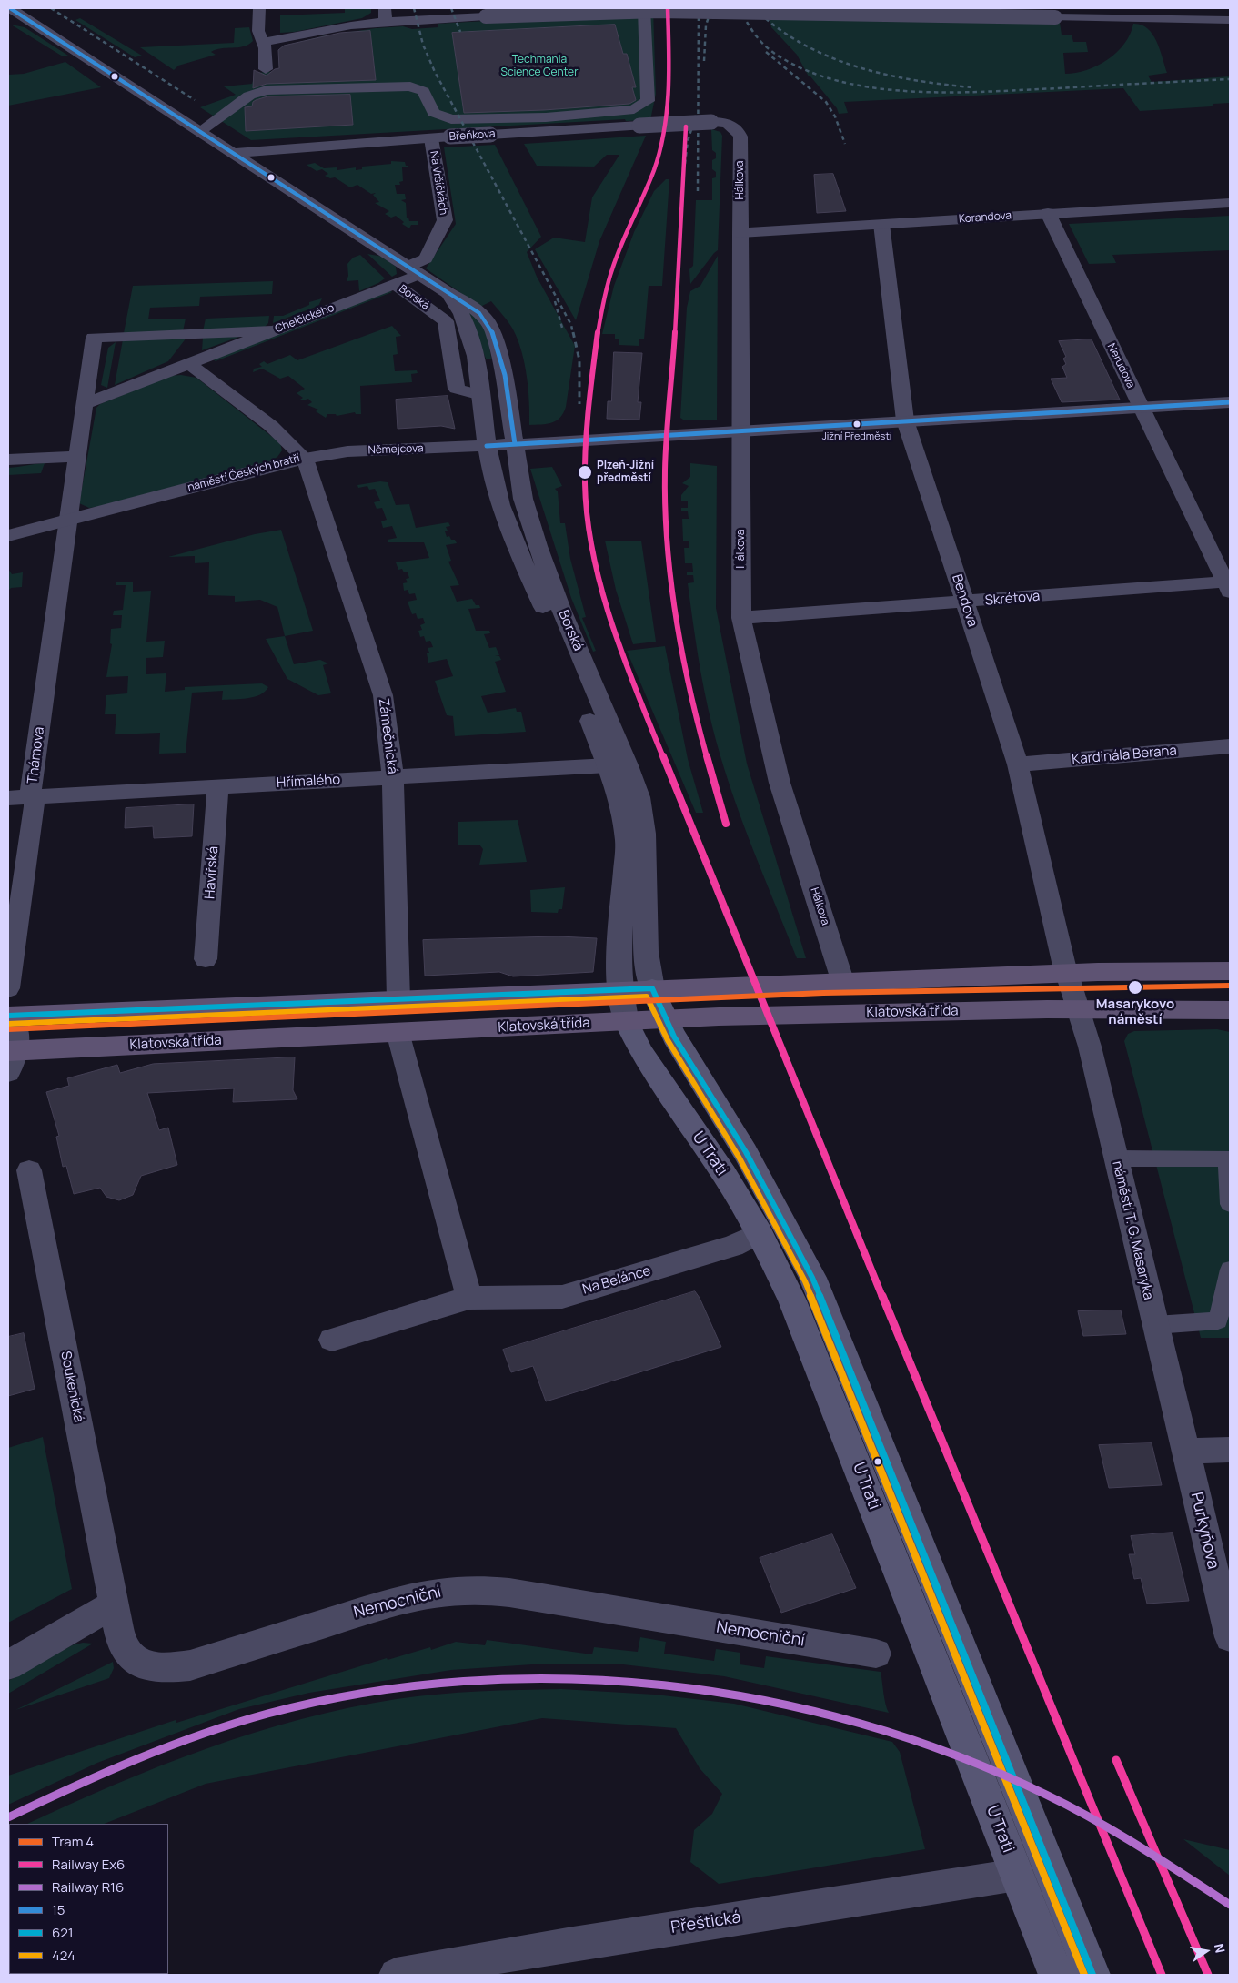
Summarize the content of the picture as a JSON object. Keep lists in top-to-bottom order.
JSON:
{
  "streets": {
    "main road": ["Klatovská třída", "U Trati"],
    "street": [
      "Břeňkova",
      "Hálkova",
      "Na Vršíčkách",
      "Korandova",
      "Borská",
      "Chelčického",
      "Nerudova",
      "Němejcova",
      "náměstí Českých bratří",
      "Skrétova",
      "Bendova",
      "Zámečnická",
      "Thámova",
      "Kardinála Berana",
      "Hřímalého",
      "Havířská",
      "náměstí T. G. Masaryka",
      "Na Belánce",
      "Soukenická",
      "Purkyňova",
      "Nemocniční",
      "Přeštická"
    ]
  },
  "crossings": [
    ["Břeňkova", "Hálkova"],
    ["Břeňkova", "Na Vršíčkách"],
    ["Břeňkova", "Borská"],
    ["Hálkova", "Korandova"],
    ["Hálkova", "Němejcova"],
    ["Hálkova", "Skrétova"],
    ["Na Vršíčkách", "Borská"],
    ["Na Vršíčkách", "Chelčického"],
    ["Korandova", "Nerudova"],
    ["Korandova", "Bendova"],
    ["Borská", "Chelčického"],
    ["Borská", "Němejcova"],
    ["Borská", "Hřímalého"],
    ["Borská", "Klatovská třída"],
    ["Borská", "U Trati"],
    ["Chelčického", "náměstí Českých bratří"],
    ["Nerudova", "Němejcova"],
    ["Nerudova", "Skrétova"],
    ["Němejcova", "náměstí Českých bratří"],
    ["Němejcova", "Bendova"],
    ["Němejcova", "Zámečnická"],
    ["náměstí Českých bratří", "Zámečnická"],
    ["náměstí Českých bratří", "Thámova"],
    ["Skrétova", "Bendova"],
    ["Bendova", "Kardinála Berana"],
    ["Zámečnická", "Hřímalého"],
    ["Thámova", "Hřímalého"],
    ["Hřímalého", "Havířská"],
    ["Klatovská třída", "U Trati"],
    ["Klatovská třída", "náměstí T. G. Masaryka"],
    ["U Trati", "Na Belánce"],
    ["U Trati", "Přeštická"],
    ["náměstí T. G. Masaryka", "Purkyňova"],
    ["Soukenická", "Nemocniční"]
  ],
  "parks": ["Techmania Science Center"],
  "places": ["Jižní Předměstí", "Plzeň-Jižní předměstí", "Masarykovo náměstí"],
  "lines": [
    "rail line Ex6",
    "transit line 15",
    "tram line 4",
    "transit line 621",
    "transit line 424",
    "rail line R16"
  ],
  "legend": [
    "Tram 4",
    "Railway Ex6",
    "Railway R16",
    "15",
    "621",
    "424"
  ],
  "north": "right"
}
